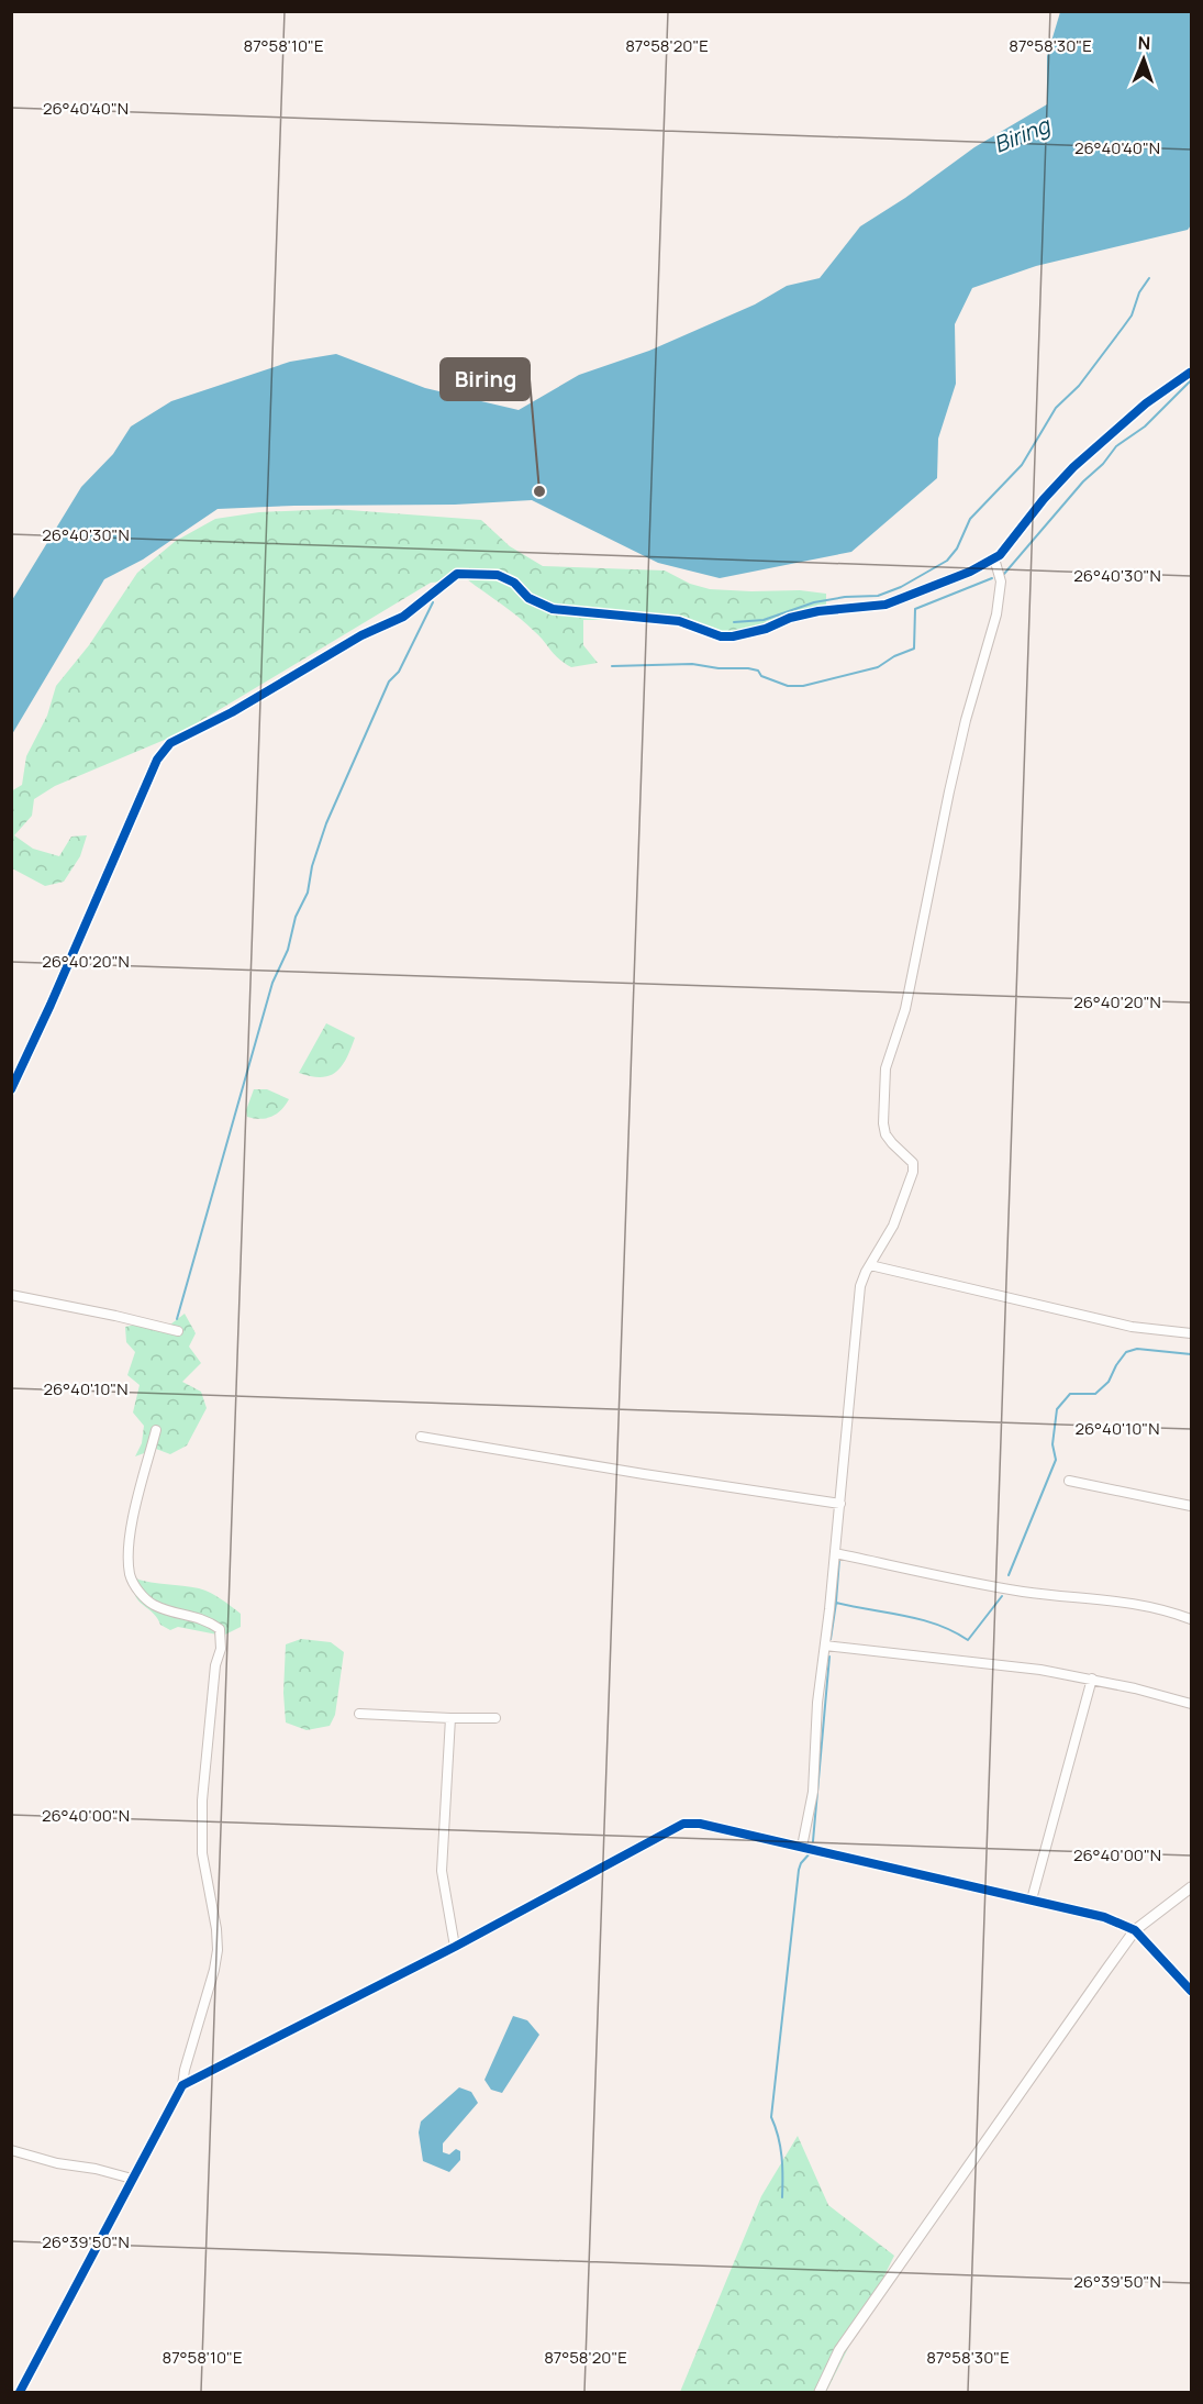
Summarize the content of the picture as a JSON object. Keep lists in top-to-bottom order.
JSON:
{
  "water": ["Biring"],
  "places": ["Biring"],
  "north": "top",
  "coordinates": [
    "87°58'10\"E",
    "87°58'20\"E",
    "87°58'30\"E",
    "26°40'40\"N",
    "26°40'30\"N",
    "26°40'20\"N",
    "26°40'10\"N",
    "26°40'00\"N",
    "26°39'50\"N"
  ]
}
